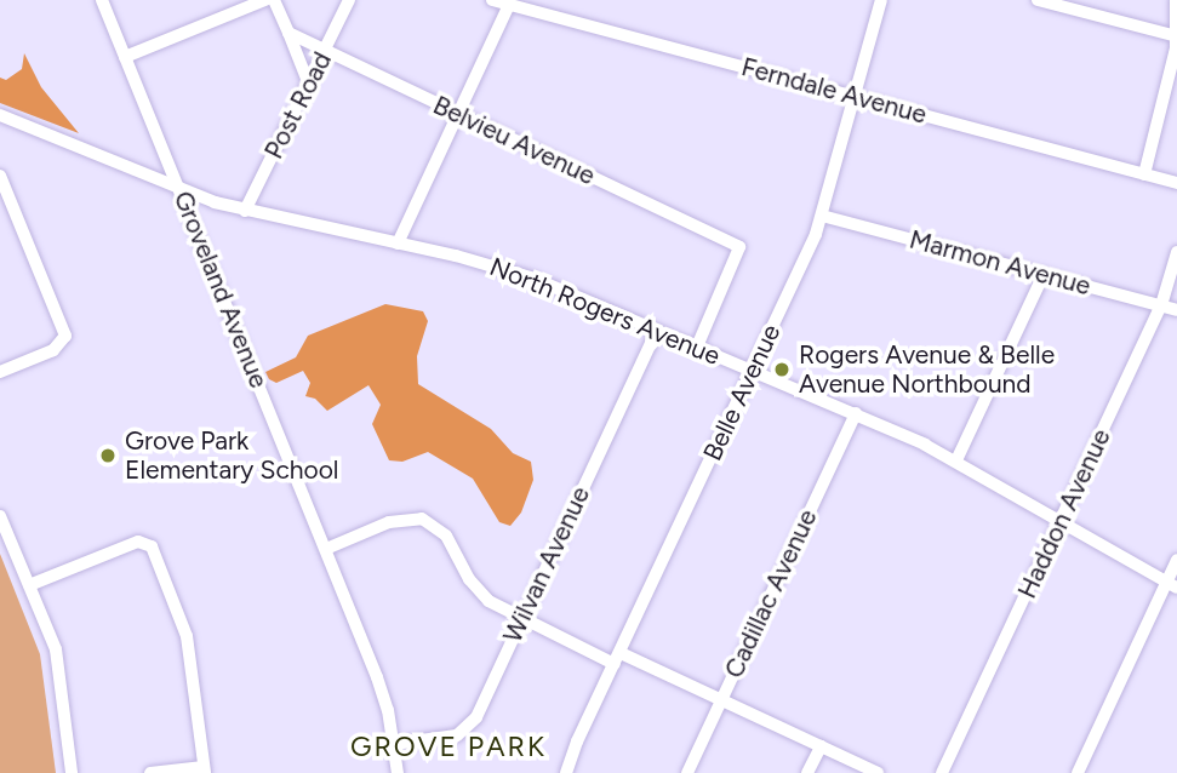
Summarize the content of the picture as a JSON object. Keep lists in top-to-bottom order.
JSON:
{
  "streets": {
    "street": [
      "Ferndale Avenue",
      "Post Road",
      "Belvieu Avenue",
      "Marmon Avenue",
      "Groveland Avenue",
      "North Rogers Avenue",
      "Belle Avenue",
      "Haddon Avenue",
      "Wilvan Avenue",
      "Cadillac Avenue"
    ]
  },
  "crossings": [
    ["Ferndale Avenue", "Belle Avenue"],
    ["Post Road", "Belvieu Avenue"],
    ["Post Road", "North Rogers Avenue"],
    ["Belvieu Avenue", "North Rogers Avenue"],
    ["Marmon Avenue", "Belle Avenue"],
    ["Marmon Avenue", "Haddon Avenue"],
    ["Groveland Avenue", "North Rogers Avenue"],
    ["Groveland Avenue", "Wilvan Avenue"],
    ["North Rogers Avenue", "Belle Avenue"],
    ["North Rogers Avenue", "Haddon Avenue"],
    ["North Rogers Avenue", "Wilvan Avenue"],
    ["North Rogers Avenue", "Cadillac Avenue"]
  ],
  "districts": ["GROVE PARK"],
  "places": ["Rogers Avenue & Belle Avenue Northbound", "Grove Park Elementary School"]
}
